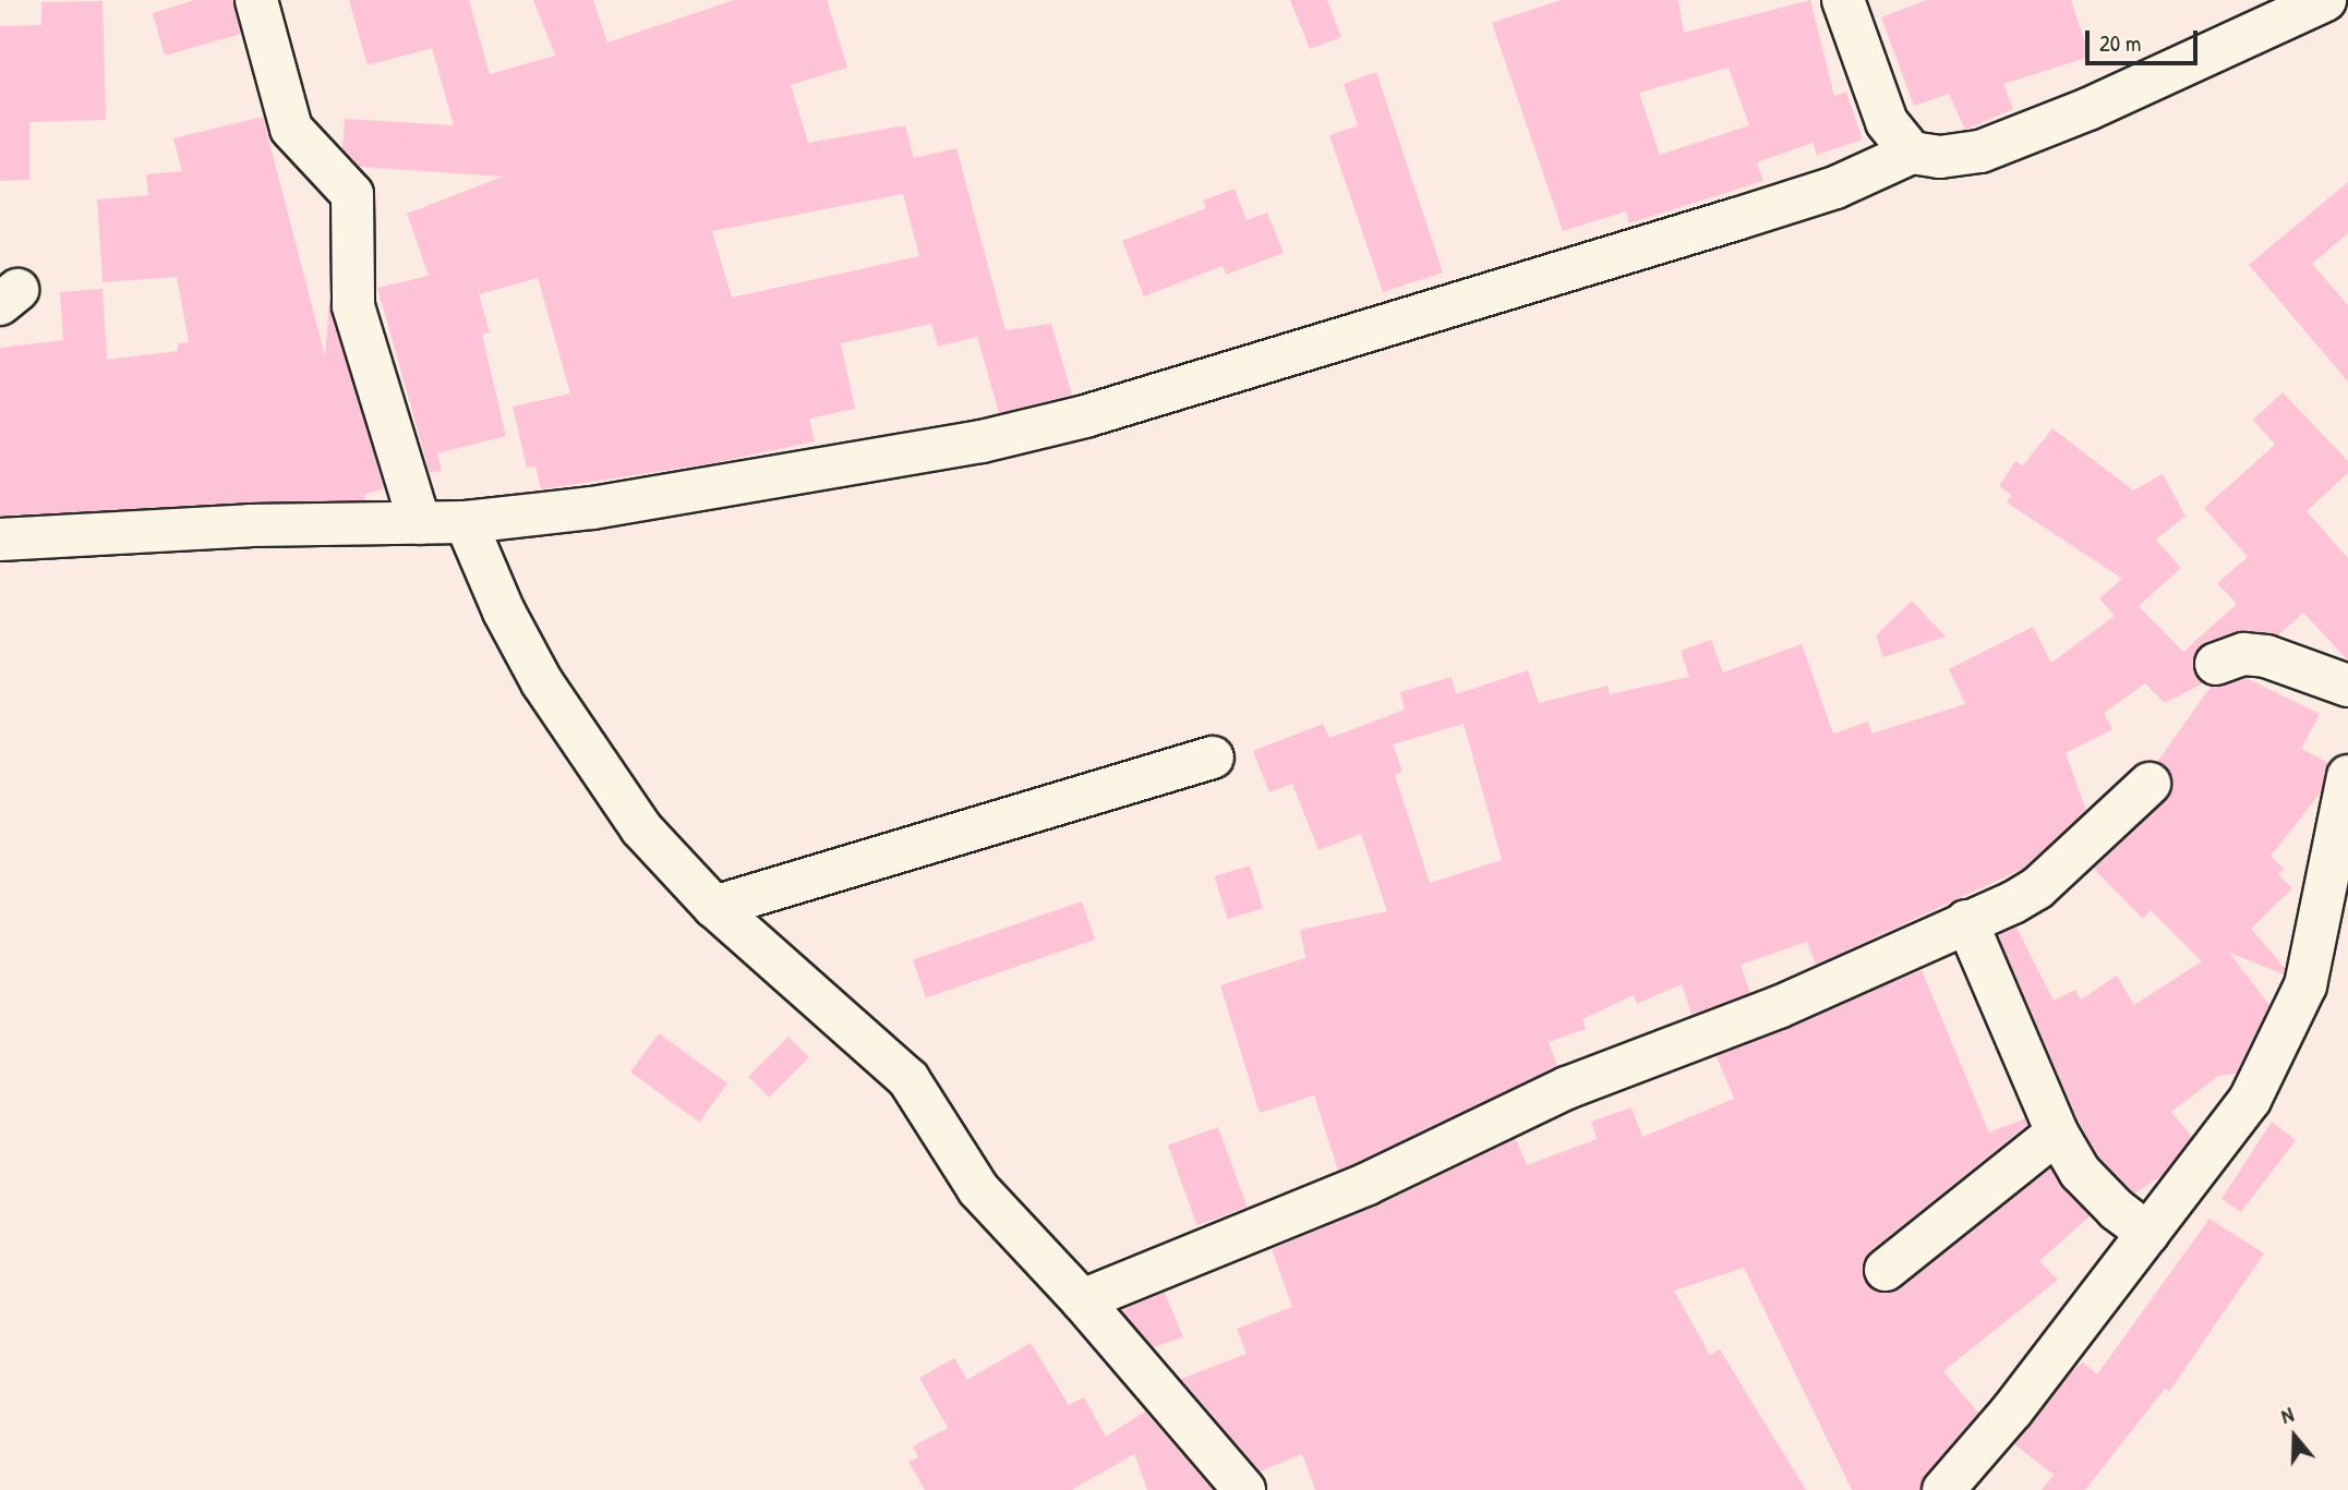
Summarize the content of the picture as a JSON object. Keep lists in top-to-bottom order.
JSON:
{
  "scale_bar": "20 m",
  "north": "top"
}
